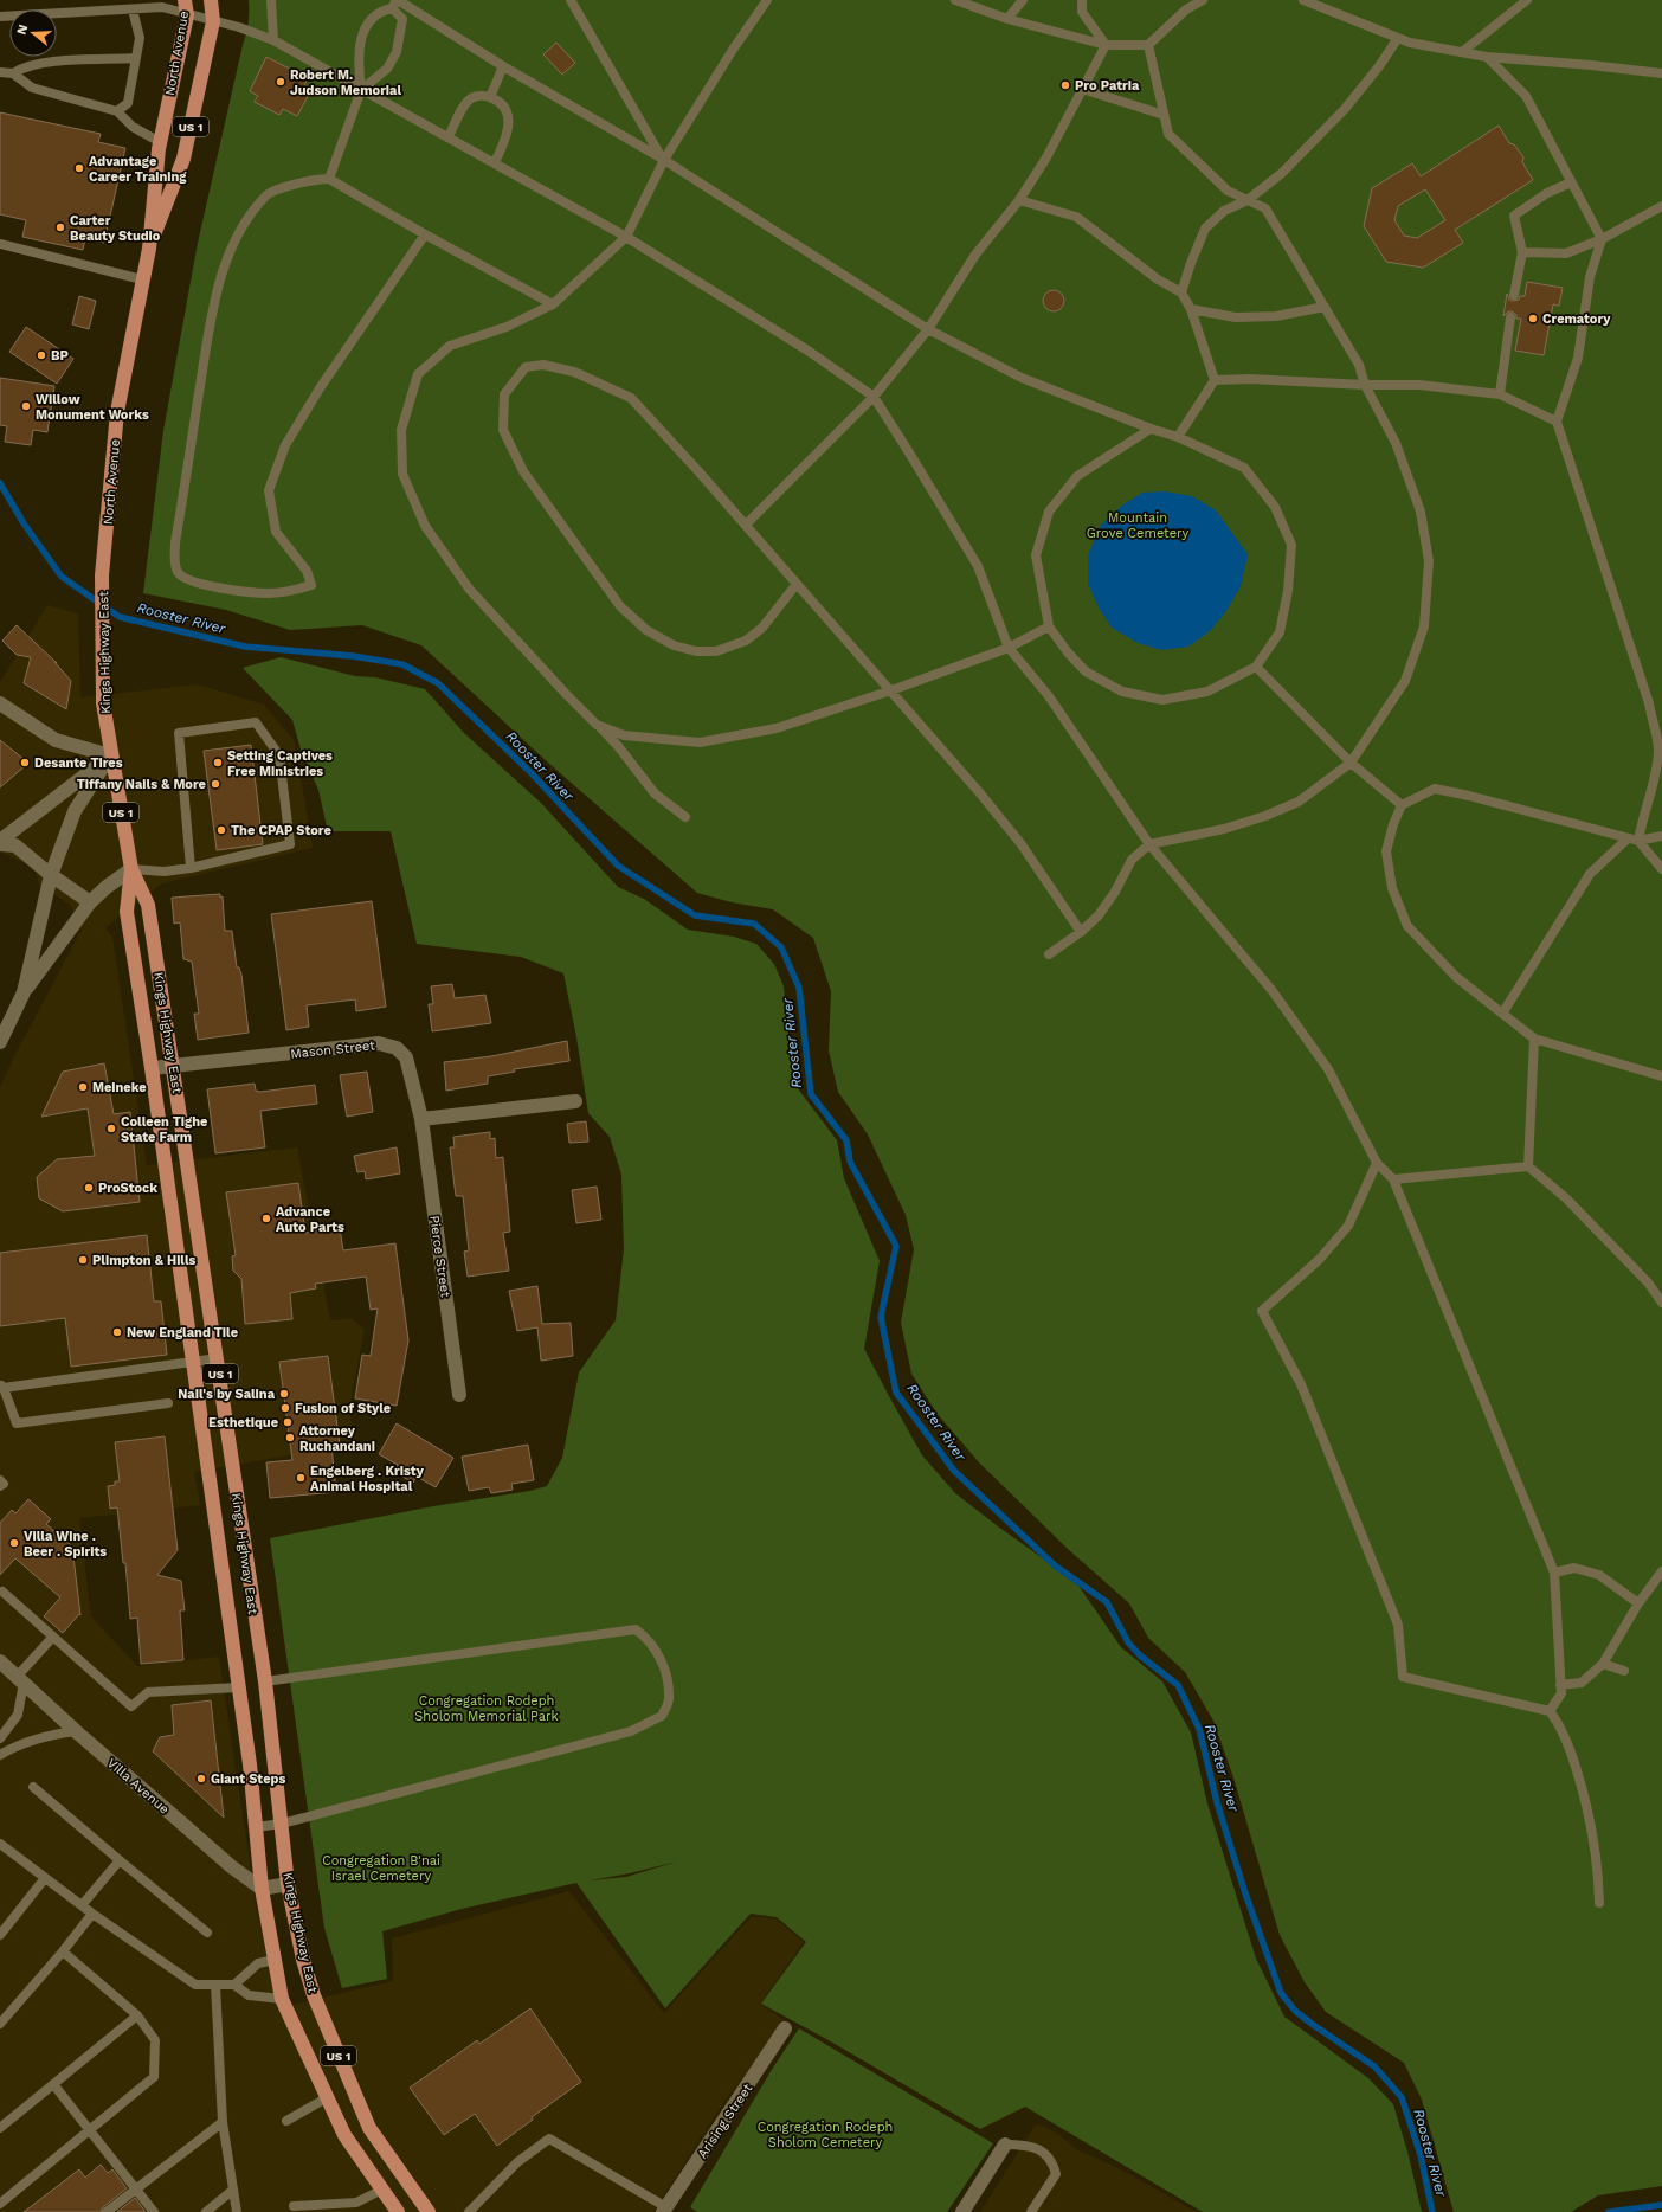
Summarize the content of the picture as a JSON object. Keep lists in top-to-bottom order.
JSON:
{
  "streets": {
    "main road": ["North Avenue", "US 1", "Kings Highway East"],
    "street": [
      "Mason Street",
      "Pierce Street",
      "Villa Avenue",
      "Arising Street"
    ]
  },
  "crossings": [
    ["North Avenue", "Kings Highway East"],
    ["Kings Highway East", "Mason Street"],
    ["Kings Highway East", "Villa Avenue"],
    ["Mason Street", "Pierce Street"]
  ],
  "water": ["Rooster River"],
  "parks": [
    "Mountain Grove Cemetery",
    "Congregation Rodeph Sholom Memorial Park",
    "Congregation B'nai Israel Cemetery",
    "Congregation Rodeph Sholom Cemetery"
  ],
  "places": [
    "Robert M. Judson Memorial",
    "Pro Patria",
    "Advantage Career Training",
    "Carter Beauty Studio",
    "Crematory",
    "BP",
    "Willow Monument Works",
    "Desante Tires",
    "Setting Captives Free Ministries",
    "Tiffany Nails & More",
    "The CPAP Store",
    "Meineke",
    "Colleen Tighe State Farm",
    "ProStock",
    "Advance Auto Parts",
    "Plimpton & Hills",
    "New England Tile",
    "Nail's by Salina",
    "Fusion of Style",
    "Esthetique",
    "Attorney Ruchandani",
    "Engelberg . Kristy Animal Hospital",
    "Villa Wine . Beer . Spirits",
    "Giant Steps"
  ],
  "north": "left"
}
